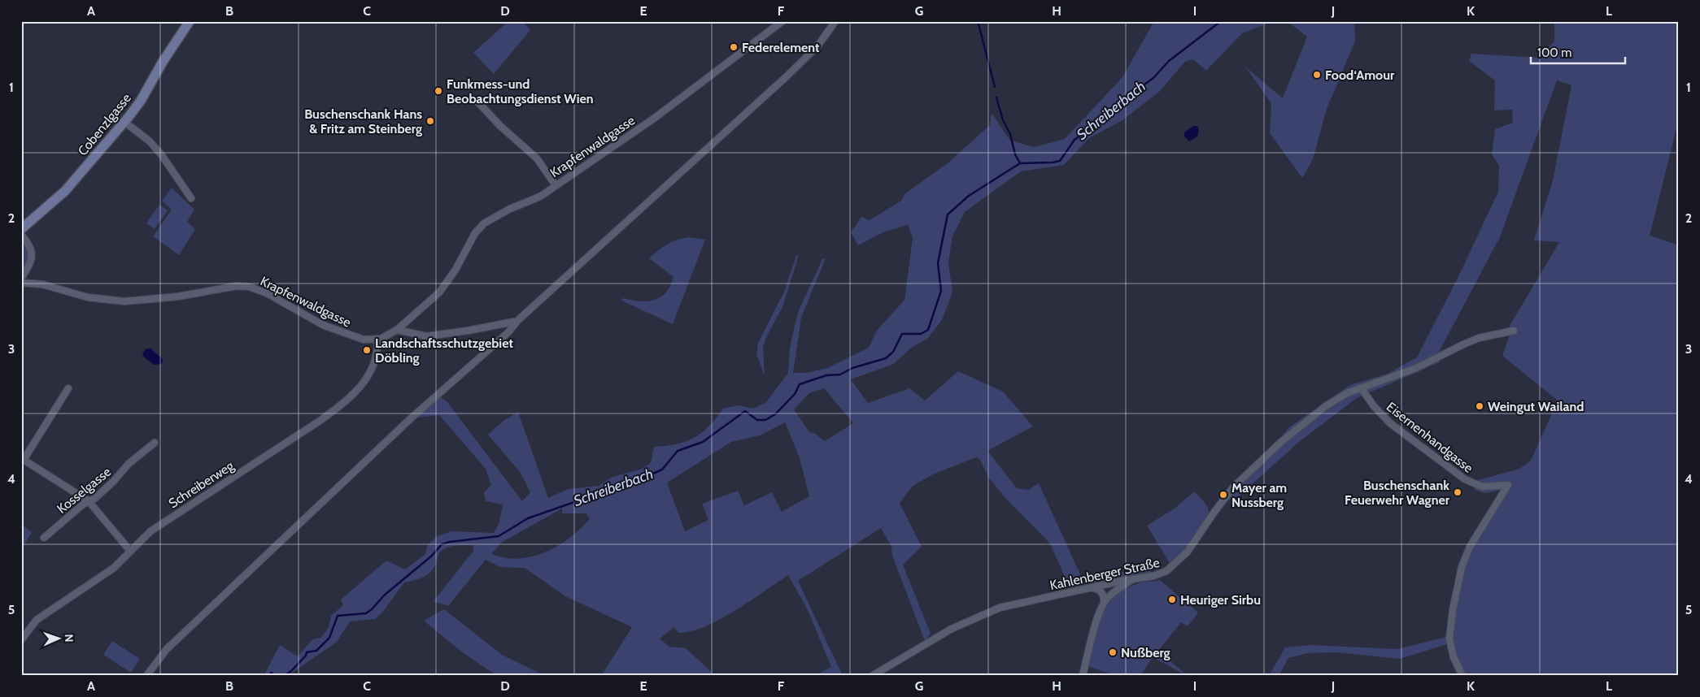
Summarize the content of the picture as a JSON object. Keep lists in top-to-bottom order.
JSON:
{
  "streets": {
    "street": [
      "Cobenzlgasse",
      "Krapfenwaldgasse",
      "Eisernenhandgasse",
      "Schreiberweg",
      "Kosselgasse",
      "Kahlenberger Straße"
    ]
  },
  "crossings": [
    ["Krapfenwaldgasse", "Schreiberweg"],
    ["Eisernenhandgasse", "Kahlenberger Straße"]
  ],
  "water": ["Schreiberbach"],
  "places": [
    "Federelement",
    "Food‘Amour",
    "Funkmess-und Beobachtungsdienst Wien",
    "Buschenschank Hans & Fritz am Steinberg",
    "Landschaftsschutzgebiet Döbling",
    "Weingut Wailand",
    "Buschenschank Feuerwehr Wagner",
    "Mayer am Nussberg",
    "Heuriger Sirbu",
    "Nußberg"
  ],
  "scale_bar": "100 m",
  "north": "right",
  "grid": {
    "columns": [
      "A",
      "B",
      "C",
      "D",
      "E",
      "F",
      "G",
      "H",
      "I",
      "J",
      "K",
      "L"
    ],
    "rows": [
      "1",
      "2",
      "3",
      "4",
      "5"
    ]
  }
}
